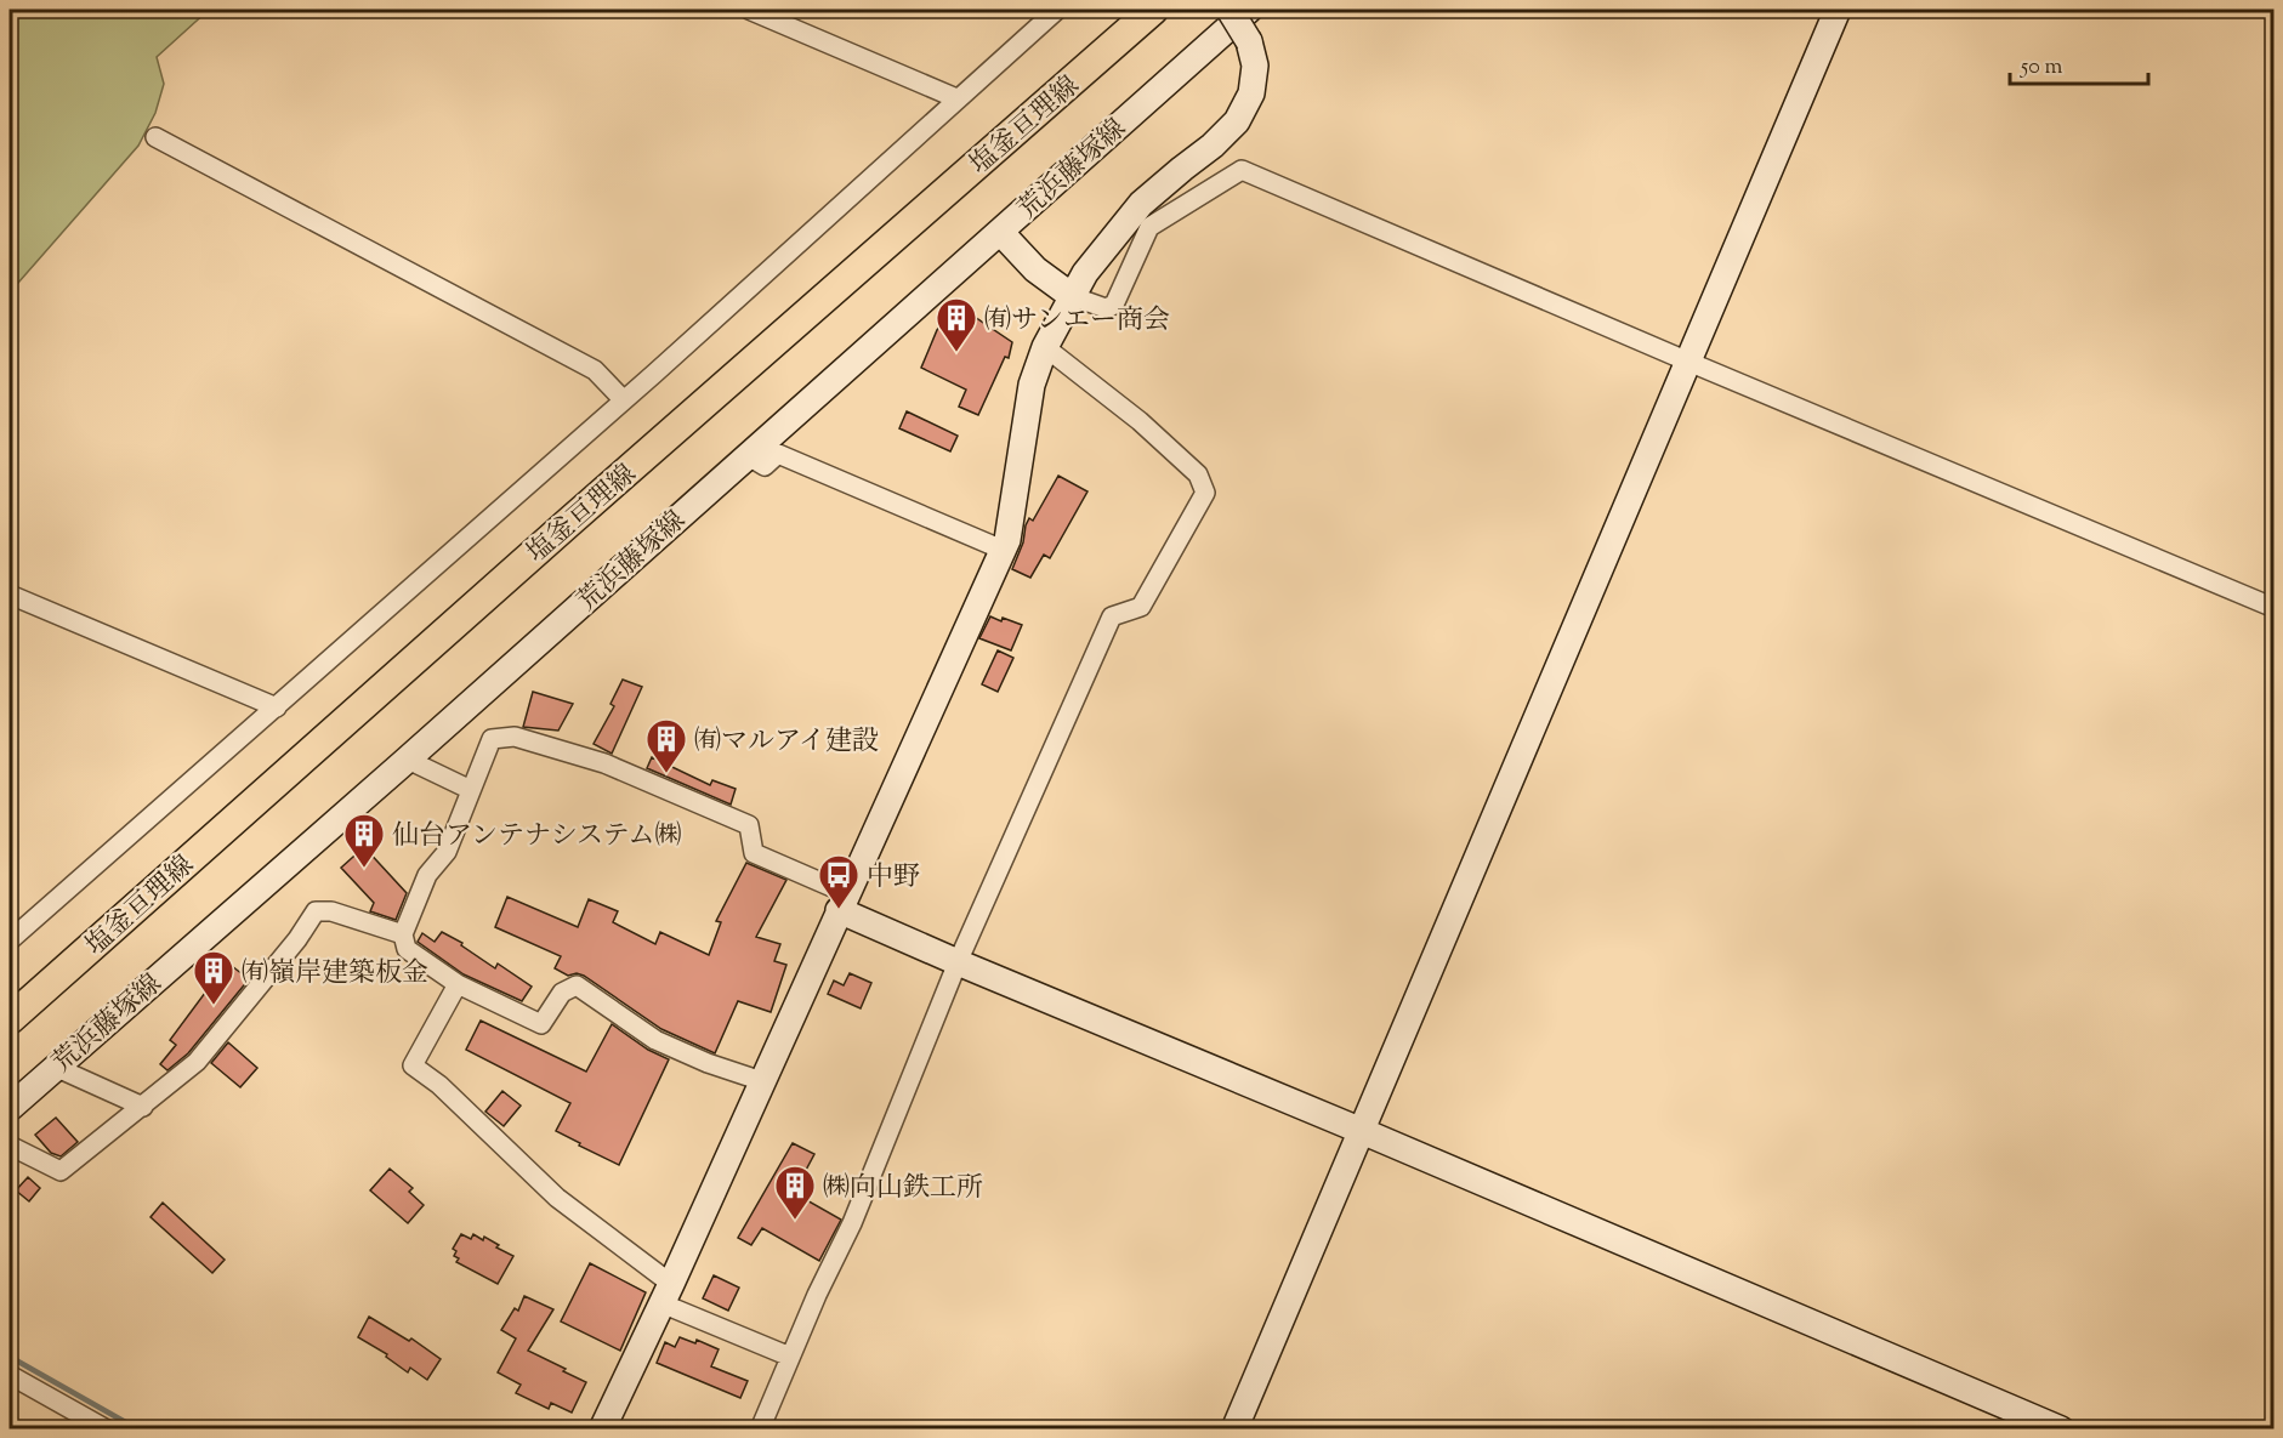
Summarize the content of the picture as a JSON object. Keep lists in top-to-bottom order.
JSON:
{
  "streets": {
    "main road": ["塩釜亘理線"],
    "street": ["荒浜藤塚線"]
  },
  "places": {
    "building": [
      "㈲サンエー商会",
      "㈲マルアイ建設",
      "仙台アンテナシステム㈱",
      "㈲嶺岸建築板金",
      "㈱向山鉄工所"
    ],
    "bus stop": ["中野"]
  },
  "scale_bar": "50 m"
}
